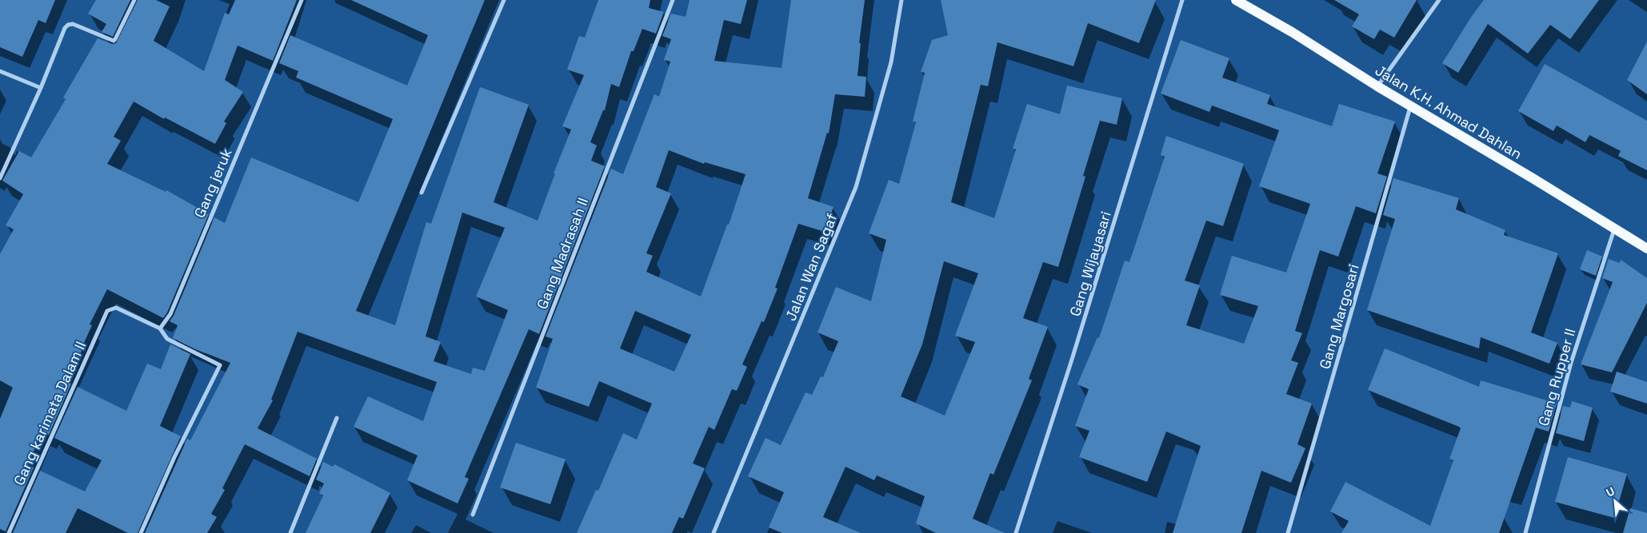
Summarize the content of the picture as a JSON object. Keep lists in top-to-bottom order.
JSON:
{
  "streets": {
    "main road": ["Jalan K.H. Ahmad Dahlan"],
    "street": [
      "Gang jeruk",
      "Gang Madrasah II",
      "Gang Wijayasari",
      "Jalan Wan Sagaf",
      "Gang Margosari",
      "Gang Rupper II",
      "Gang karimata Dalam II"
    ]
  },
  "crossings": [
    ["Jalan K.H. Ahmad Dahlan", "Gang Margosari"],
    ["Jalan K.H. Ahmad Dahlan", "Gang Rupper II"],
    ["Gang jeruk", "Gang karimata Dalam II"]
  ],
  "north": "top left"
}
